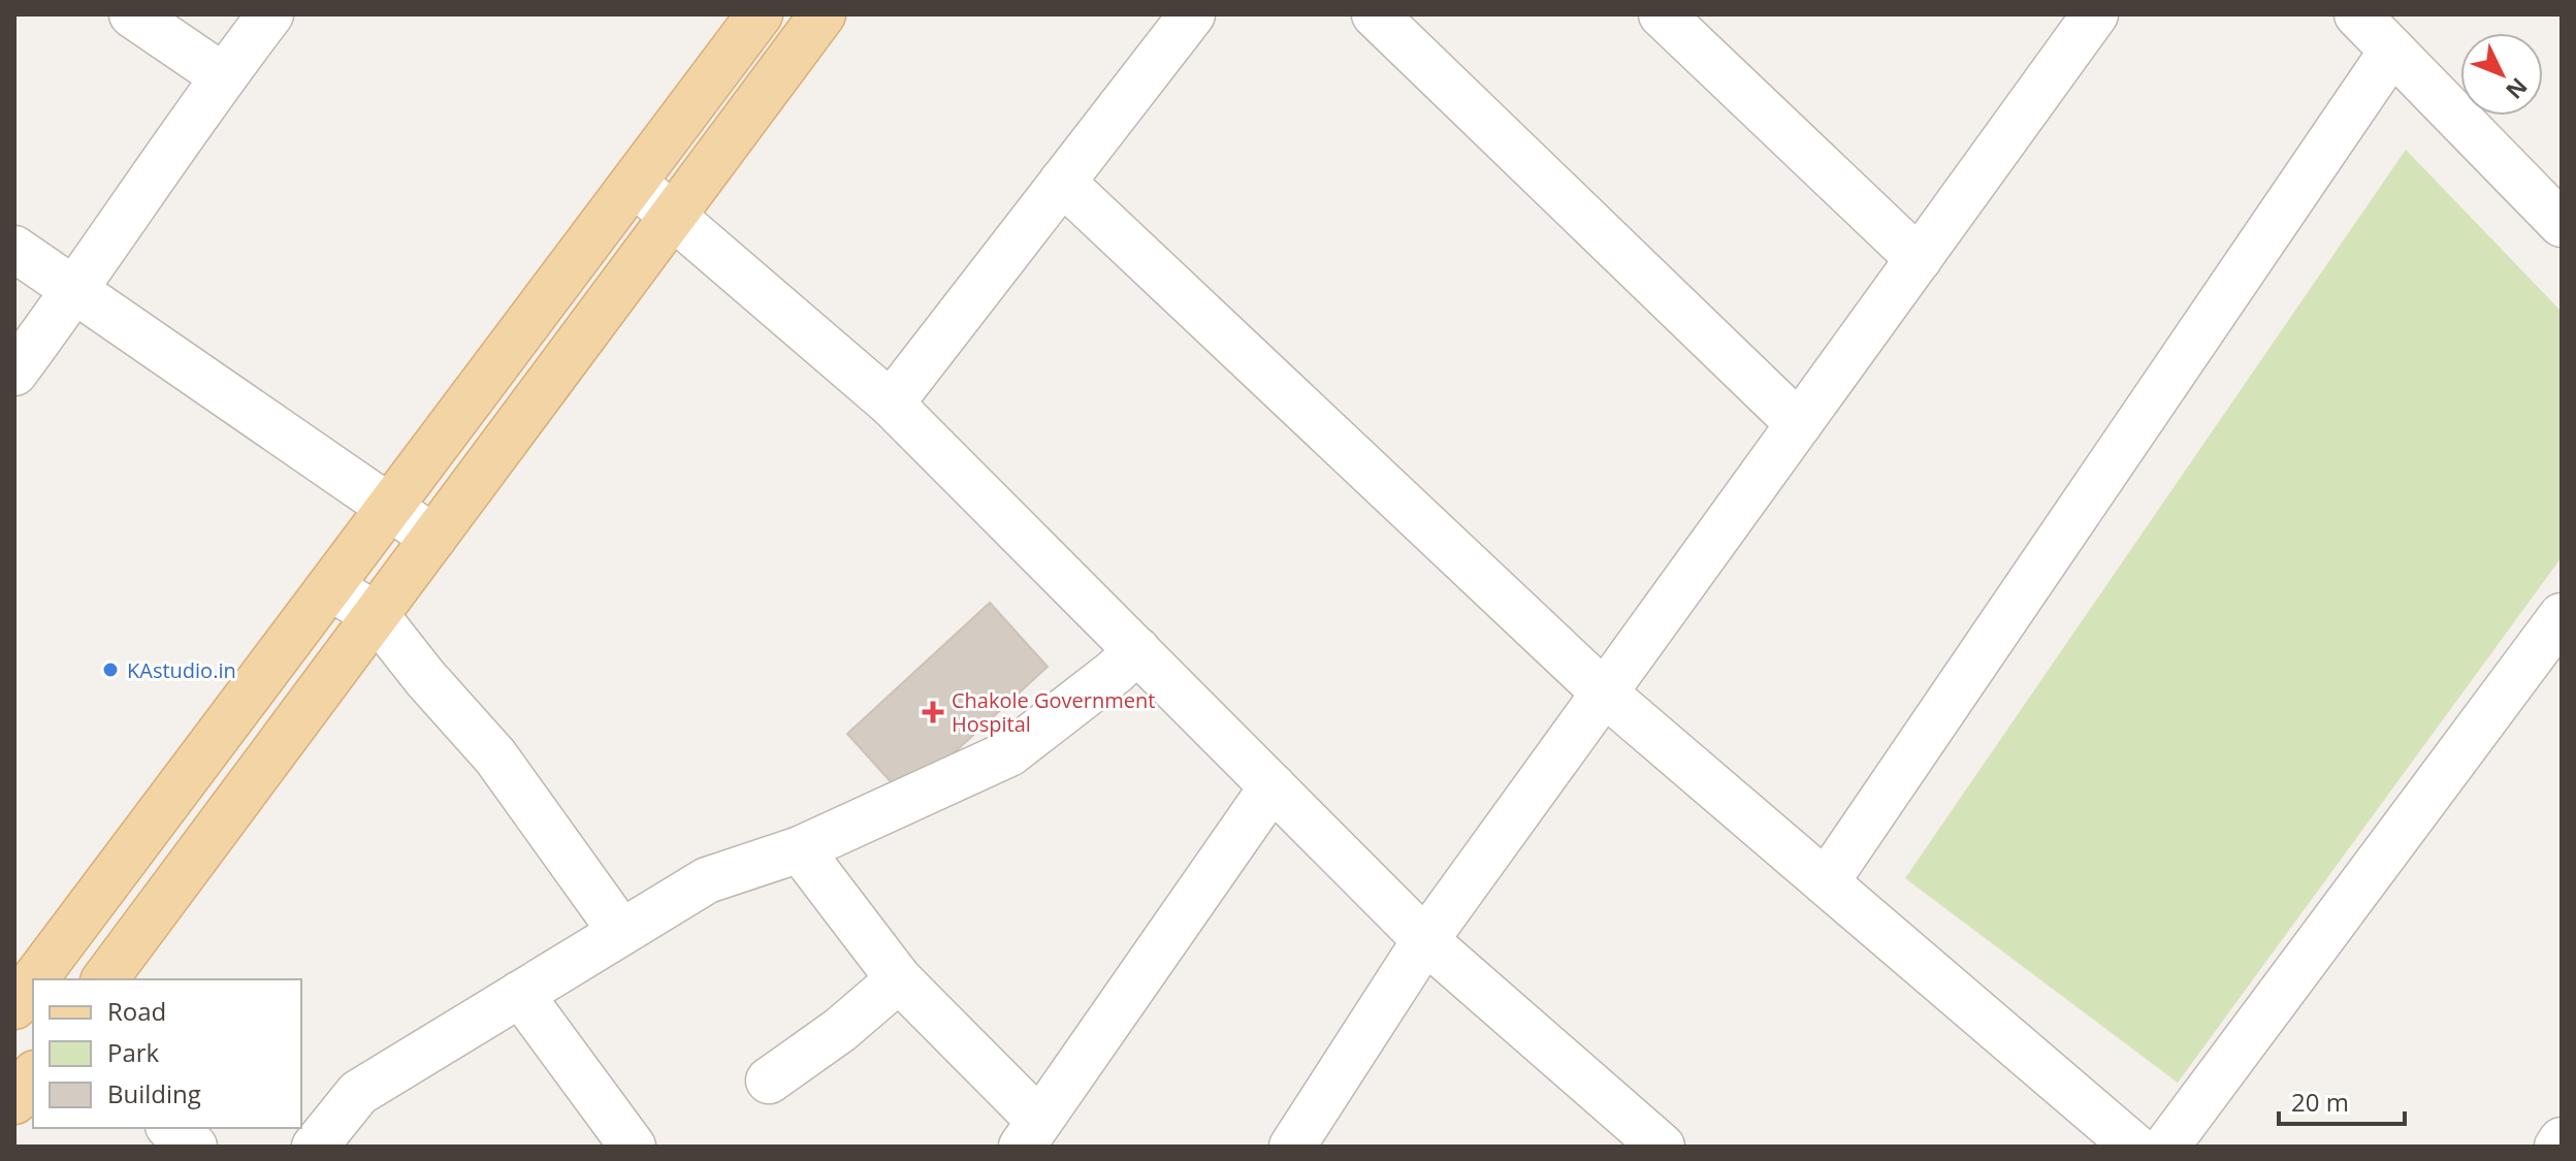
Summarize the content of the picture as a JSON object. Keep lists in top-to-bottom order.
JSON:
{
  "places": {
    "other": ["KAstudio.in"],
    "health": ["Chakole Government Hospital"]
  },
  "legend": ["Road", "Park", "Building"],
  "scale_bar": "20 m",
  "north": "bottom right"
}
